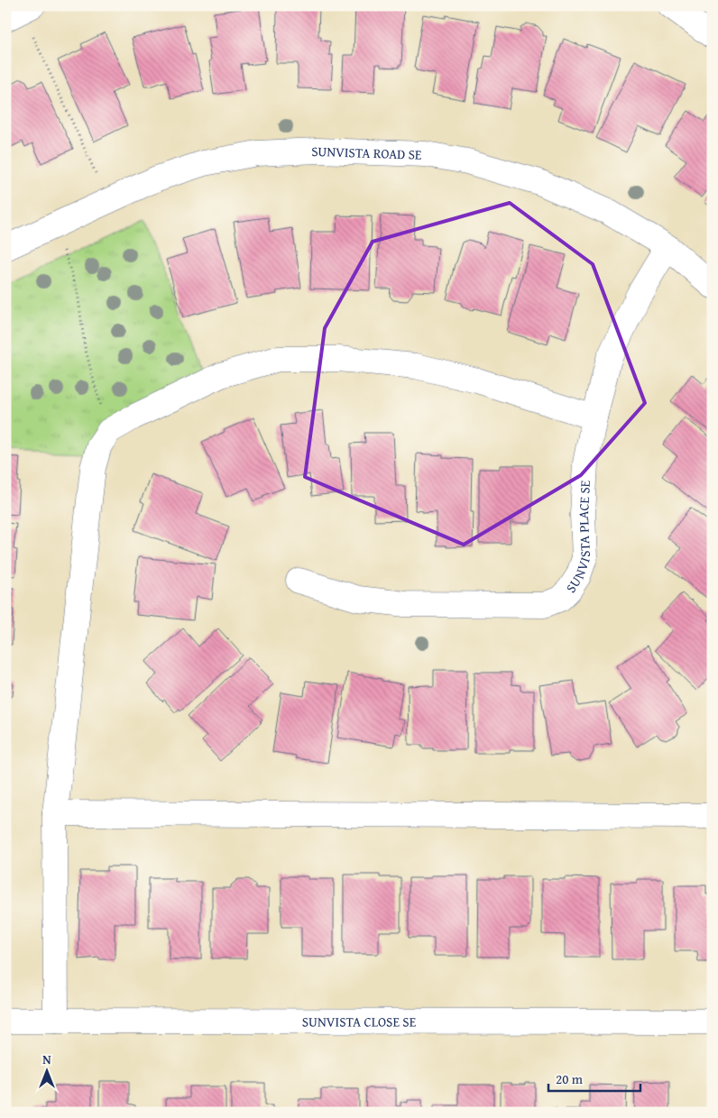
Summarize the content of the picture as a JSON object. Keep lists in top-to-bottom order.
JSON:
{
  "streets": {
    "street": ["SUNVISTA ROAD SE", "SUNVISTA PLACE SE", "SUNVISTA CLOSE SE"]
  },
  "crossings": [
    ["SUNVISTA ROAD SE", "SUNVISTA PLACE SE"]
  ],
  "scale_bar": "20 m",
  "north": "top"
}
